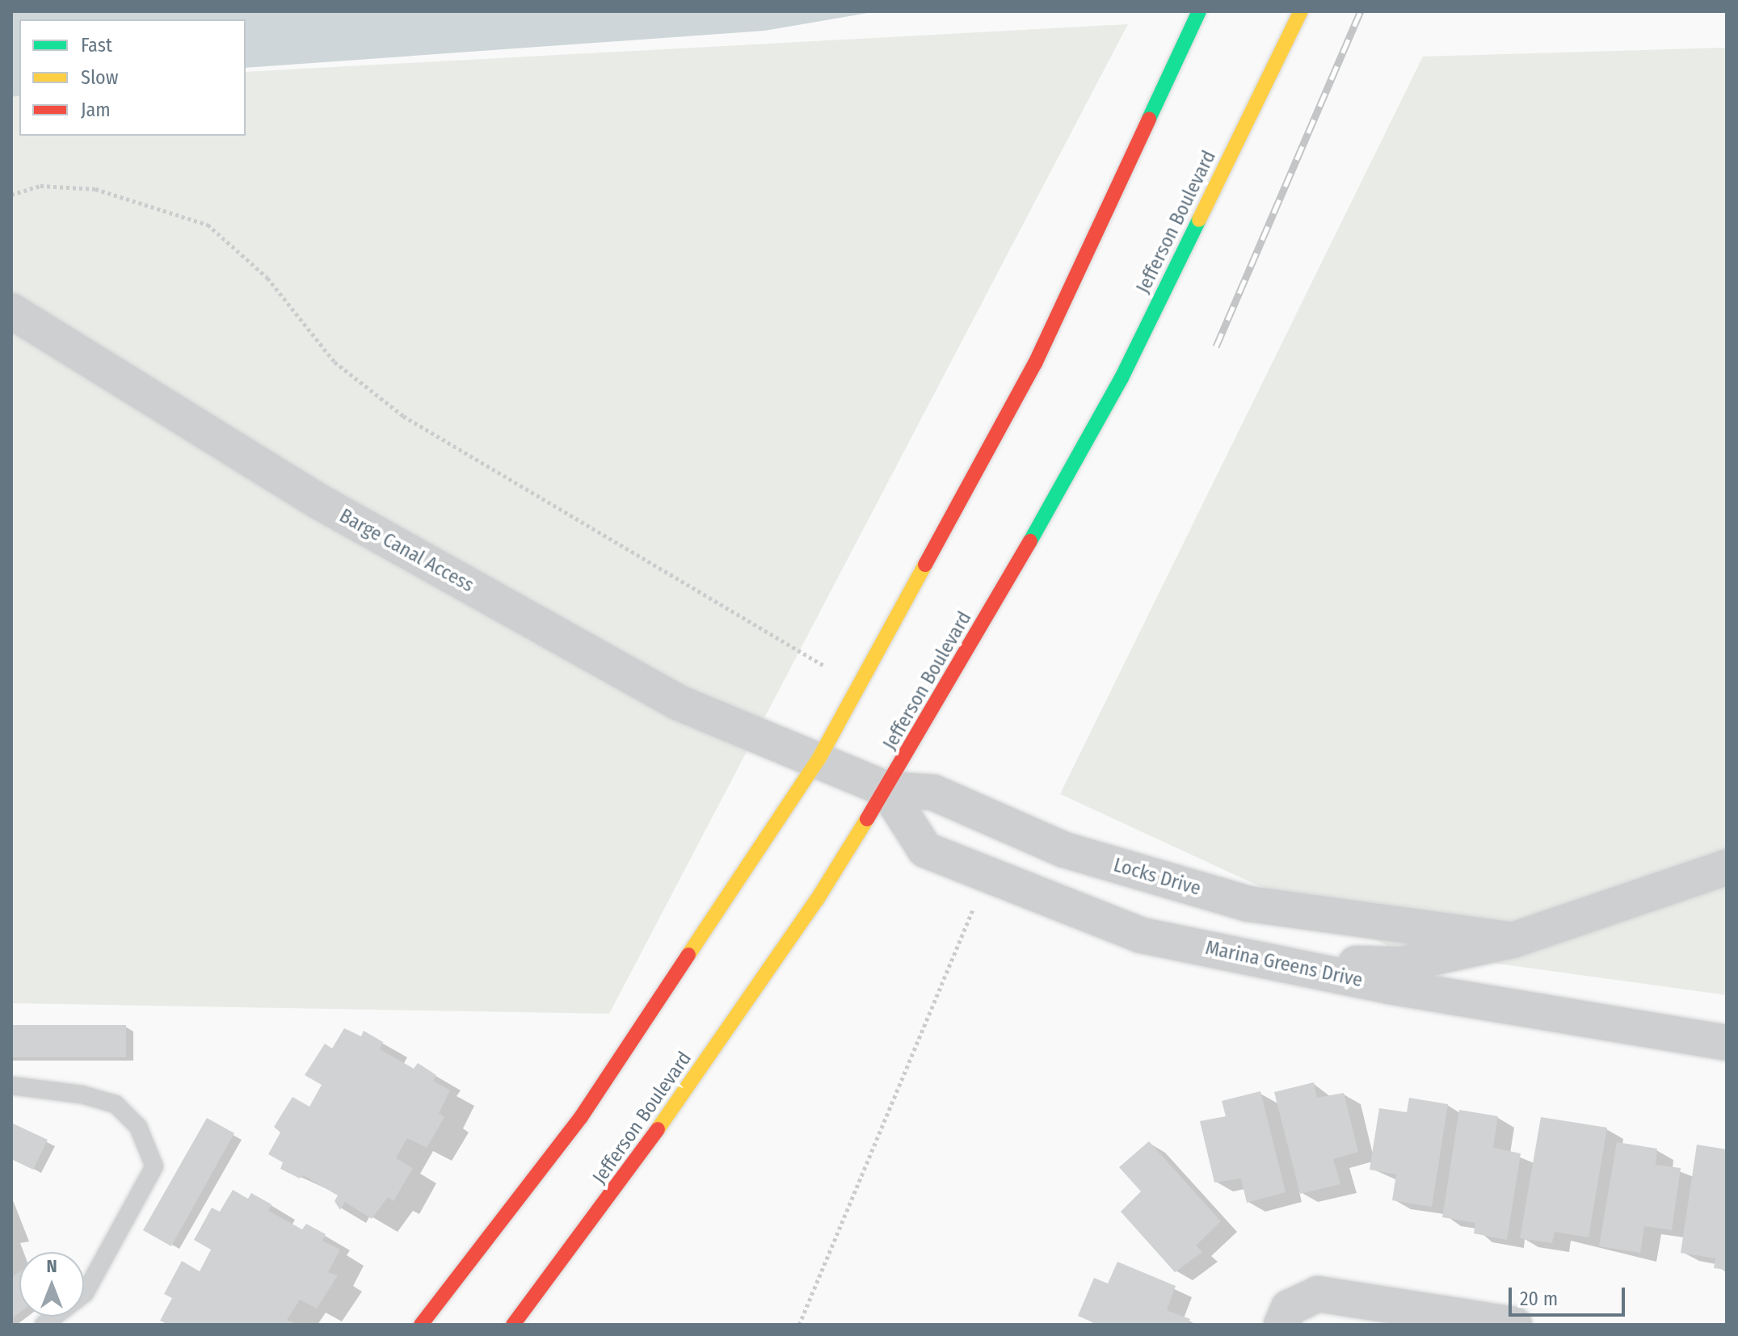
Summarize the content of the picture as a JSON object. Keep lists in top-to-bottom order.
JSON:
{
  "streets": {
    "main road": ["Jefferson Boulevard"],
    "street": ["Barge Canal Access", "Locks Drive", "Marina Greens Drive"]
  },
  "crossings": [
    ["Jefferson Boulevard", "Locks Drive"],
    ["Jefferson Boulevard", "Marina Greens Drive"],
    ["Barge Canal Access", "Locks Drive"],
    ["Locks Drive", "Marina Greens Drive"]
  ],
  "legend": ["Fast", "Slow", "Jam"],
  "scale_bar": "20 m",
  "north": "top"
}
